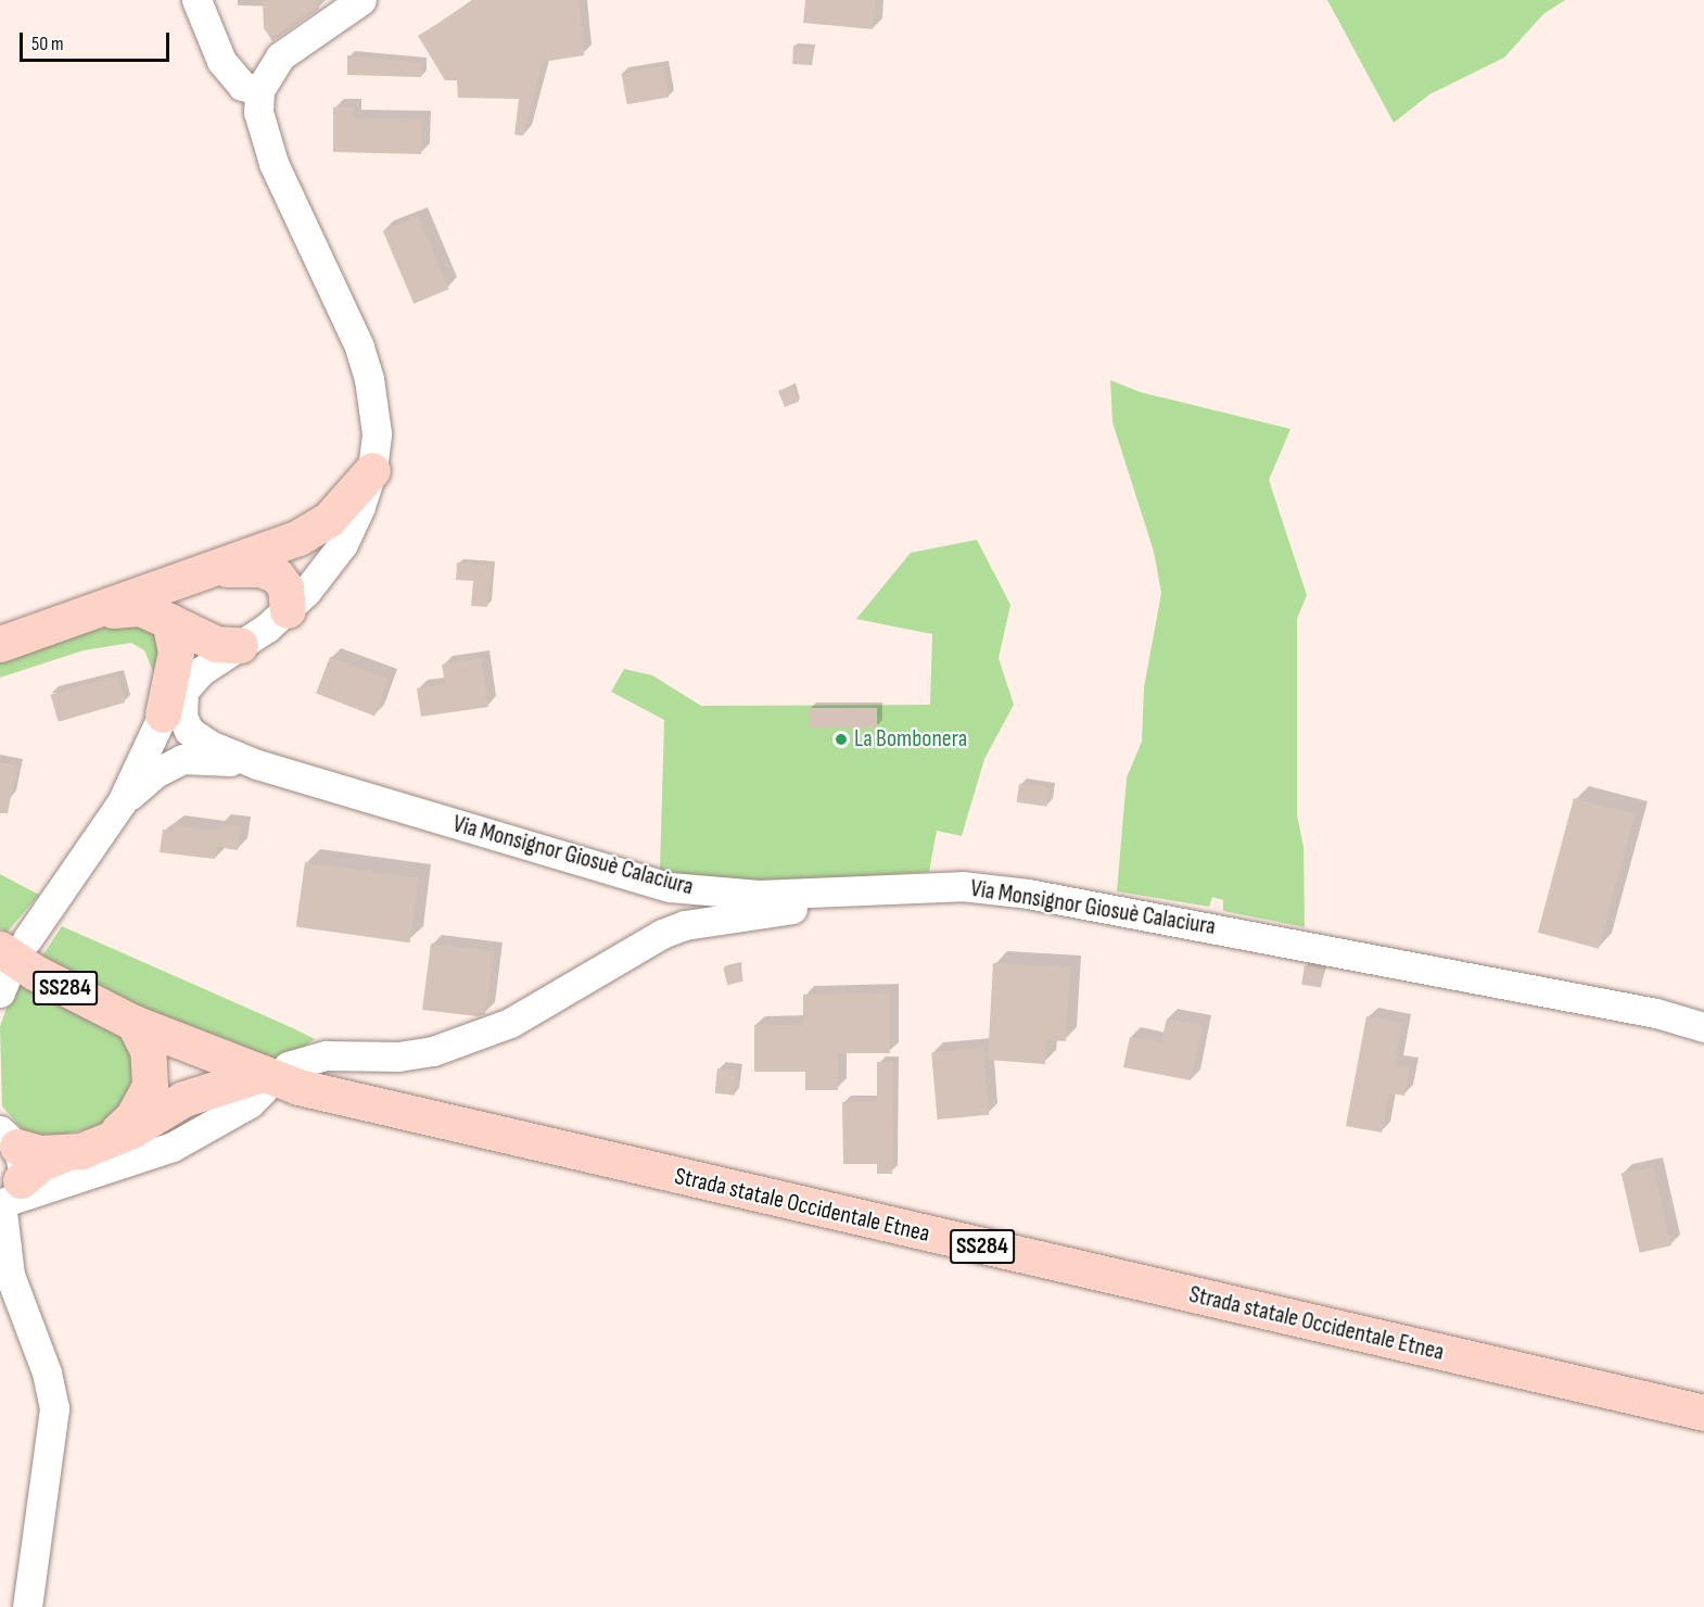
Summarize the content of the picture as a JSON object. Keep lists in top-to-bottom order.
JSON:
{
  "streets": {
    "main road": ["SS284", "Strada statale Occidentale Etnea"],
    "street": ["Via Monsignor Giosuè Calaciura"]
  },
  "places": ["La Bombonera"],
  "scale_bar": "50 m"
}
